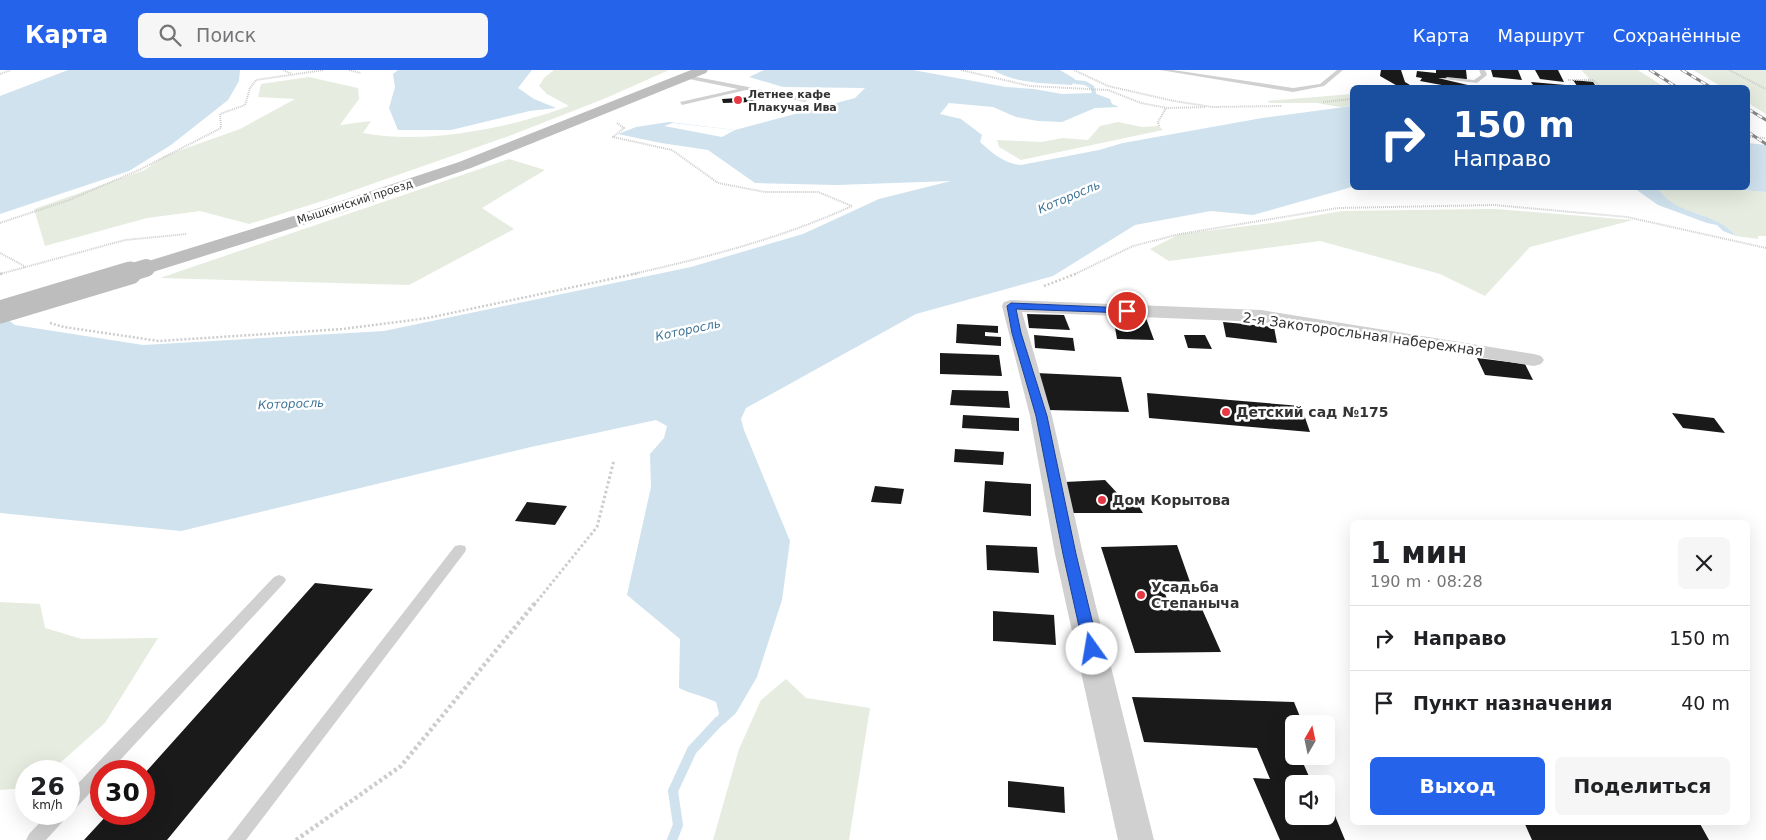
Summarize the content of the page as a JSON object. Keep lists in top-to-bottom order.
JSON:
{
  "streets": {
    "main road": ["Мышкинский проезд"],
    "street": ["2-я Закоторосльная набережная"]
  },
  "water": ["Которосль"],
  "places": [
    "Летнее кафе Плакучая Ива",
    "Детский сад №175",
    "Дом Корытова",
    "Усадьба Степаныча"
  ],
  "north": "top",
  "page": {
    "header": "Карта",
    "search": "Поиск",
    "nav": ["Карта", "Маршрут", "Сохранённые"],
    "turn": ["150 m", "Направо"],
    "heading": ["1 мин", "190 m · 08:28"],
    "list": [
      {
        "name": "Направо",
        "value": "150 m"
      },
      {
        "name": "Пункт назначения",
        "value": "40 m"
      }
    ],
    "buttons": ["Выход", "Поделиться"],
    "speed": "26 km/h",
    "limit": "30"
  }
}
